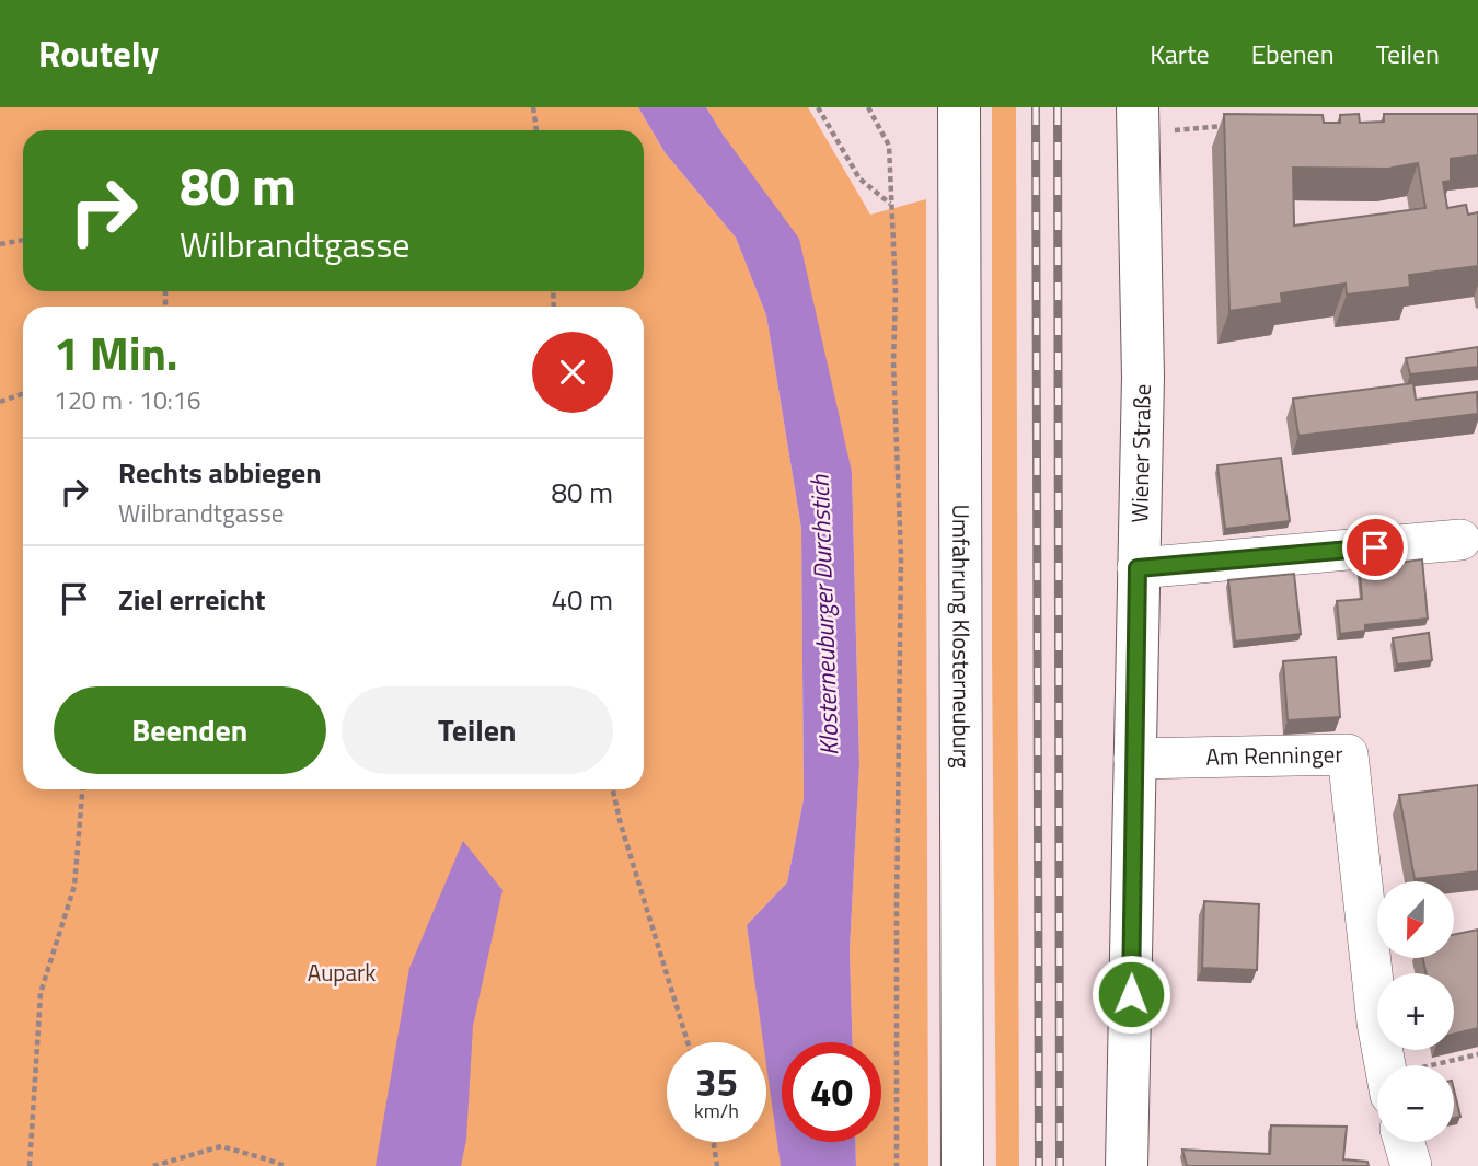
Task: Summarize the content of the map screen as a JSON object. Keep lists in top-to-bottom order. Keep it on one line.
{"streets":{"street":["Wiener Straße","Umfahrung Klosterneuburg","Am Renninger"]},"crossings":[["Wiener Straße","Am Renninger"]],"water":["Klosterneuburger Durchstich"],"parks":["Aupark"],"north":"bottom","page":{"header":"Routely","nav":["Karte","Ebenen","Teilen"],"turn":["80 m","Wilbrandtgasse"],"heading":["1 Min.","120 m · 10:16"],"list":[{"name":"Rechts abbiegen","note":"Wilbrandtgasse","value":"80 m"},{"name":"Ziel erreicht","value":"40 m"}],"buttons":["Beenden","Teilen"],"map_buttons":["+","−"],"speed":"35 km/h","limit":"40"}}
